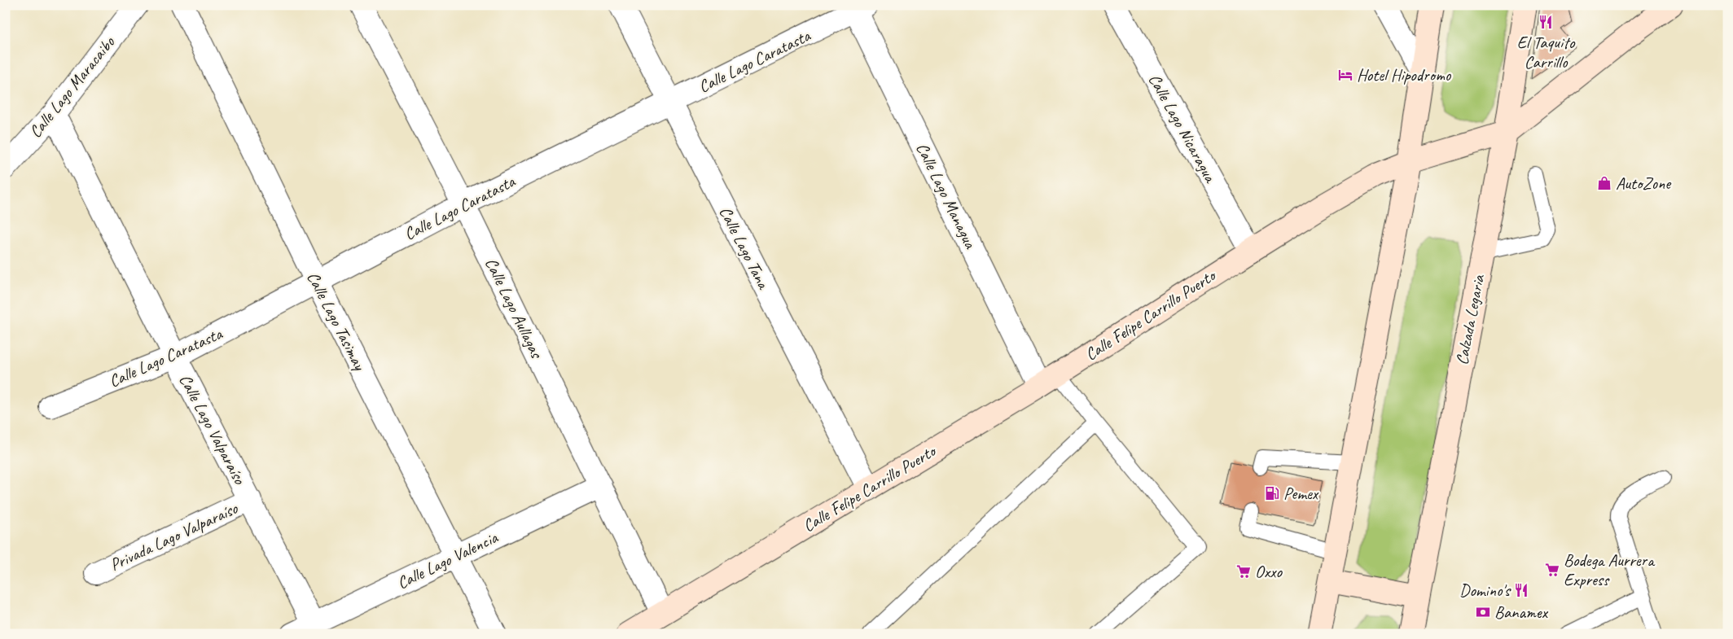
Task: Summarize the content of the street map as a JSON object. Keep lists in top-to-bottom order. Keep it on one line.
{"streets":{"main road":["Calle Felipe Carrillo Puerto","Calzada Legaria"],"street":["Calle Lago Caratasta","Calle Lago Maracaibo","Calle Lago Nicaragua","Calle Lago Managua","Calle Lago Tana","Calle Lago Aullagas","Calle Lago Tasimay","Calle Lago Valparaíso","Privada Lago Valparaíso","Calle Lago Valencia"]},"crossings":[["Calle Lago Caratasta","Calle Lago Managua"],["Calle Lago Caratasta","Calle Lago Tana"],["Calle Lago Caratasta","Calle Lago Aullagas"],["Calle Lago Caratasta","Calle Lago Tasimay"],["Calle Lago Caratasta","Calle Lago Valparaíso"],["Calle Lago Maracaibo","Calle Lago Valparaíso"],["Calle Lago Nicaragua","Calle Felipe Carrillo Puerto"],["Calle Lago Managua","Calle Felipe Carrillo Puerto"],["Calle Lago Tana","Calle Felipe Carrillo Puerto"],["Calle Lago Aullagas","Calle Felipe Carrillo Puerto"],["Calle Lago Aullagas","Calle Lago Valencia"],["Calle Felipe Carrillo Puerto","Calzada Legaria"],["Calle Lago Tasimay","Calle Lago Valencia"],["Calle Lago Valparaíso","Privada Lago Valparaíso"],["Calle Lago Valparaíso","Calle Lago Valencia"]],"places":{"restaurant":["El Taquito Carrillo","Domino's"],"hotel":["Hotel Hipodromo"],"shop":["AutoZone"],"fuel station":["Pemex"],"supermarket":["Bodega Aurrera Express","Oxxo"],"bank":["Banamex"]}}
